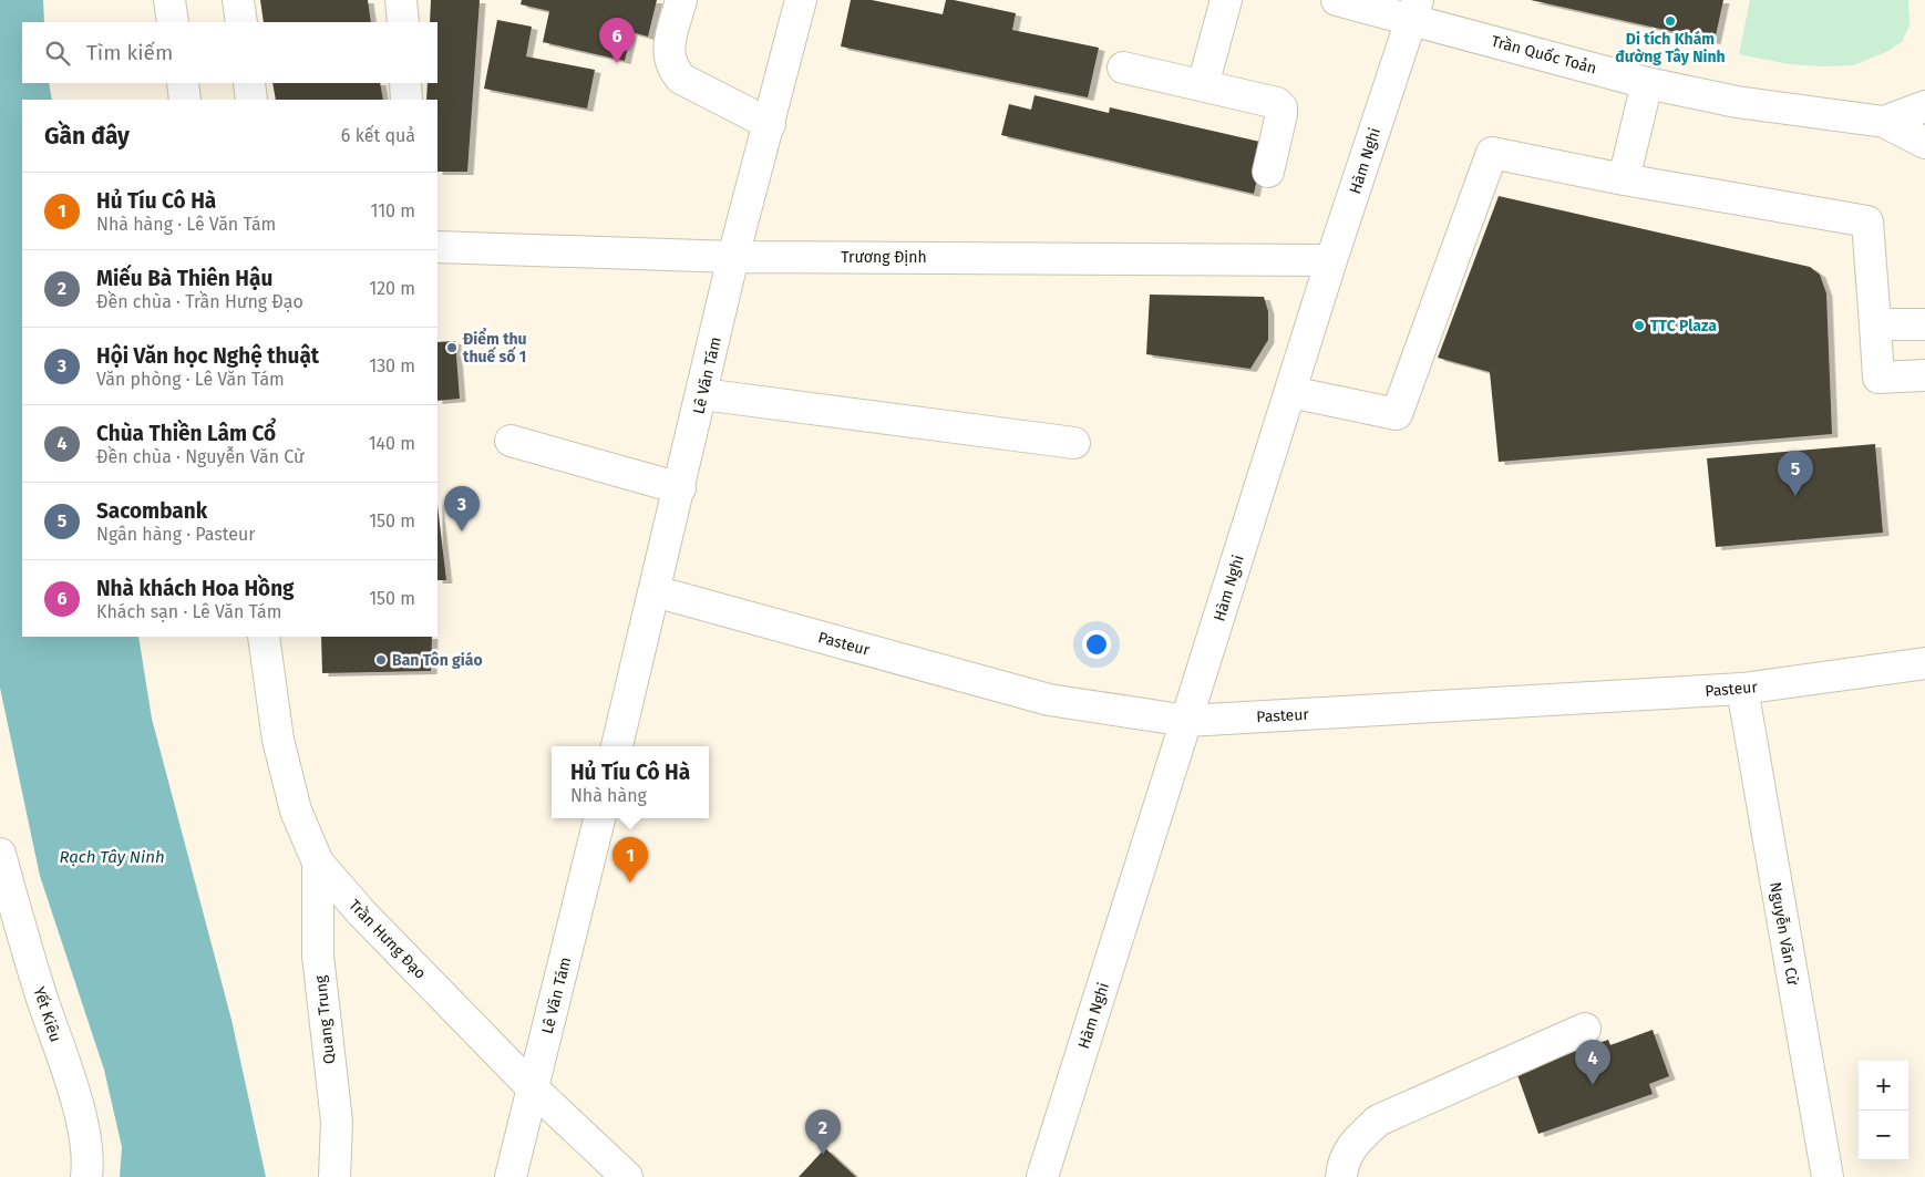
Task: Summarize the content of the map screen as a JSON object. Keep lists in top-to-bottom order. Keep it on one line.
{"streets":{"street":["Trần Quốc Toản","Hàm Nghi","Trương Định","Lê Văn Tám","Pasteur","Nguyễn Văn Cừ","Trần Hưng Đạo","Yết Kiêu","Quang Trung"]},"crossings":[["Trần Quốc Toản","Hàm Nghi"],["Hàm Nghi","Trương Định"],["Hàm Nghi","Pasteur"],["Trương Định","Lê Văn Tám"],["Lê Văn Tám","Pasteur"],["Lê Văn Tám","Trần Hưng Đạo"],["Pasteur","Nguyễn Văn Cừ"],["Trần Hưng Đạo","Quang Trung"]],"water":["Rạch Tây Ninh"],"places":["Di tích Khám đường Tây Ninh","TTC Plaza","Điểm thu thuế số 1","Ban Tôn giáo"],"page":{"pins":["6","5","3","1","4","2"],"search":"Tìm kiếm","heading":["Gần đây","6 kết quả"],"list":[{"mark":"1","name":"Hủ Tíu Cô Hà","note":"Nhà hàng · Lê Văn Tám","value":"110 m"},{"mark":"2","name":"Miếu Bà Thiên Hậu","note":"Đền chùa · Trần Hưng Đạo","value":"120 m"},{"mark":"3","name":"Hội Văn học Nghệ thuật","note":"Văn phòng · Lê Văn Tám","value":"130 m"},{"mark":"4","name":"Chùa Thiền Lâm Cổ","note":"Đền chùa · Nguyễn Văn Cừ","value":"140 m"},{"mark":"5","name":"Sacombank","note":"Ngân hàng · Pasteur","value":"150 m"},{"mark":"6","name":"Nhà khách Hoa Hồng","note":"Khách sạn · Lê Văn Tám","value":"150 m"}],"popup":["Hủ Tíu Cô Hà","Nhà hàng"],"map_buttons":["+","−"]}}
